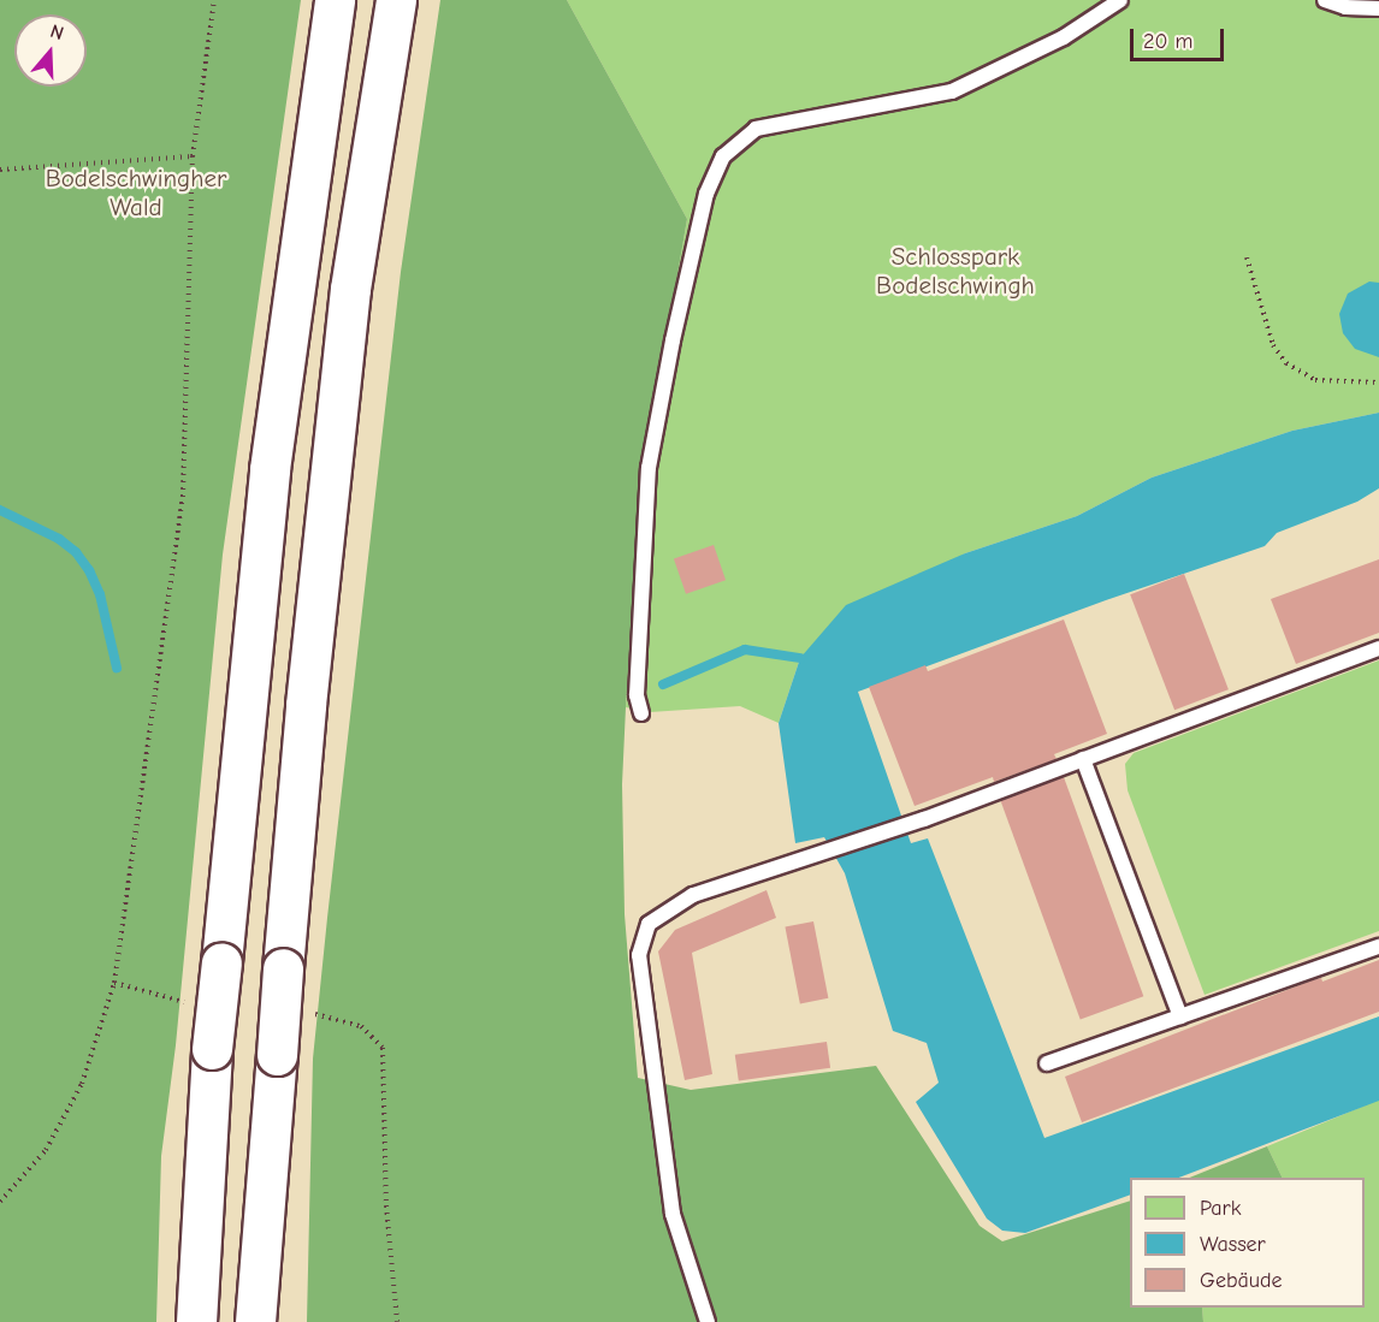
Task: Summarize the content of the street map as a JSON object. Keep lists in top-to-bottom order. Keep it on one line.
{"parks":["Bodelschwingher Wald","Schlosspark Bodelschwingh"],"legend":["Park","Wasser","Gebäude"],"scale_bar":"20 m","north":"top"}
